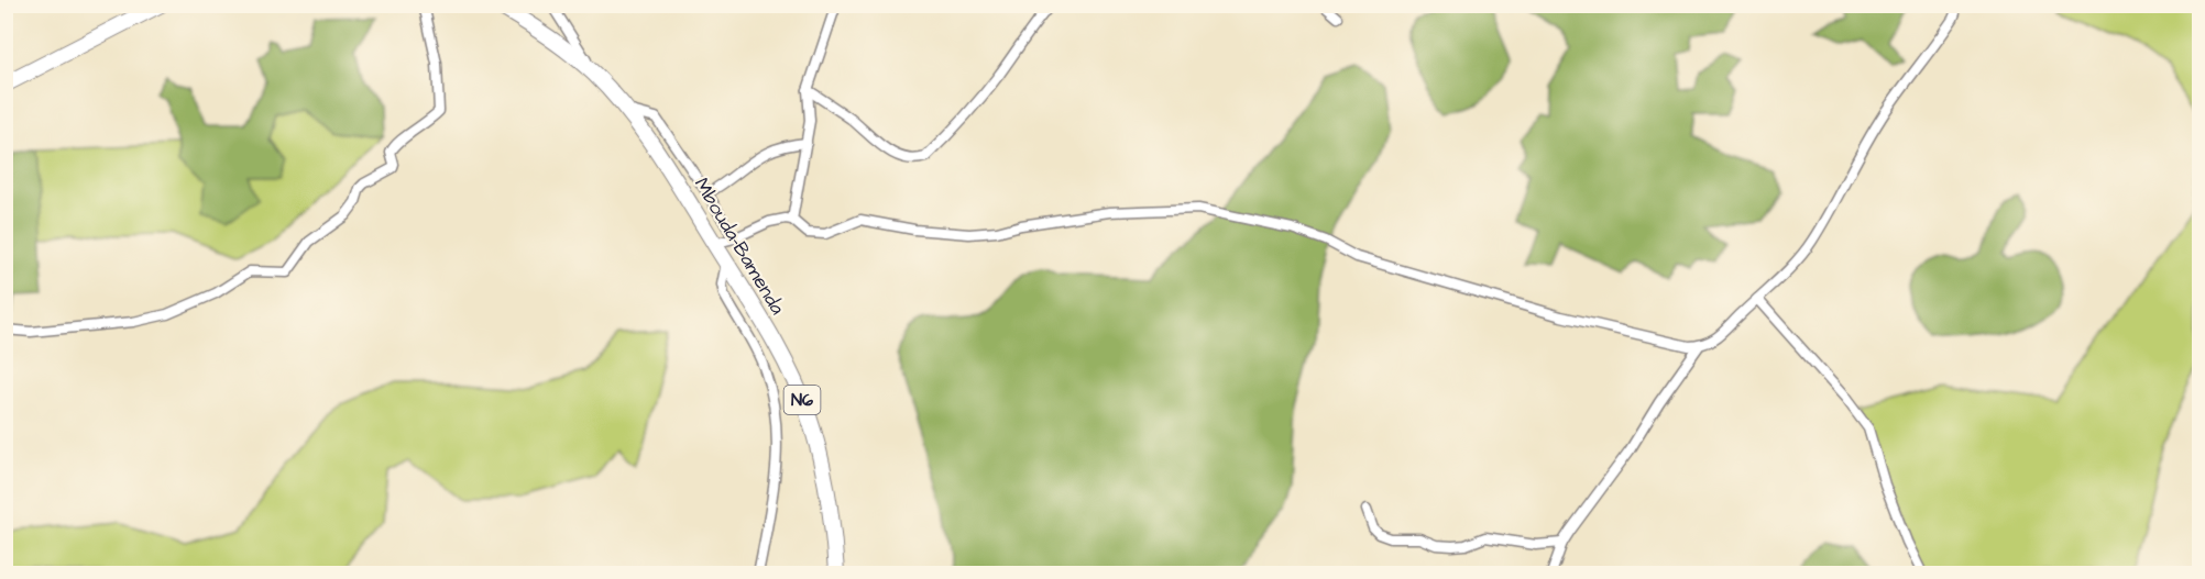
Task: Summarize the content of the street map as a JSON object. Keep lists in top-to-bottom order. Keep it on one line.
{"streets":{"highway":["Mbouda-Bamenda","N6"]}}
